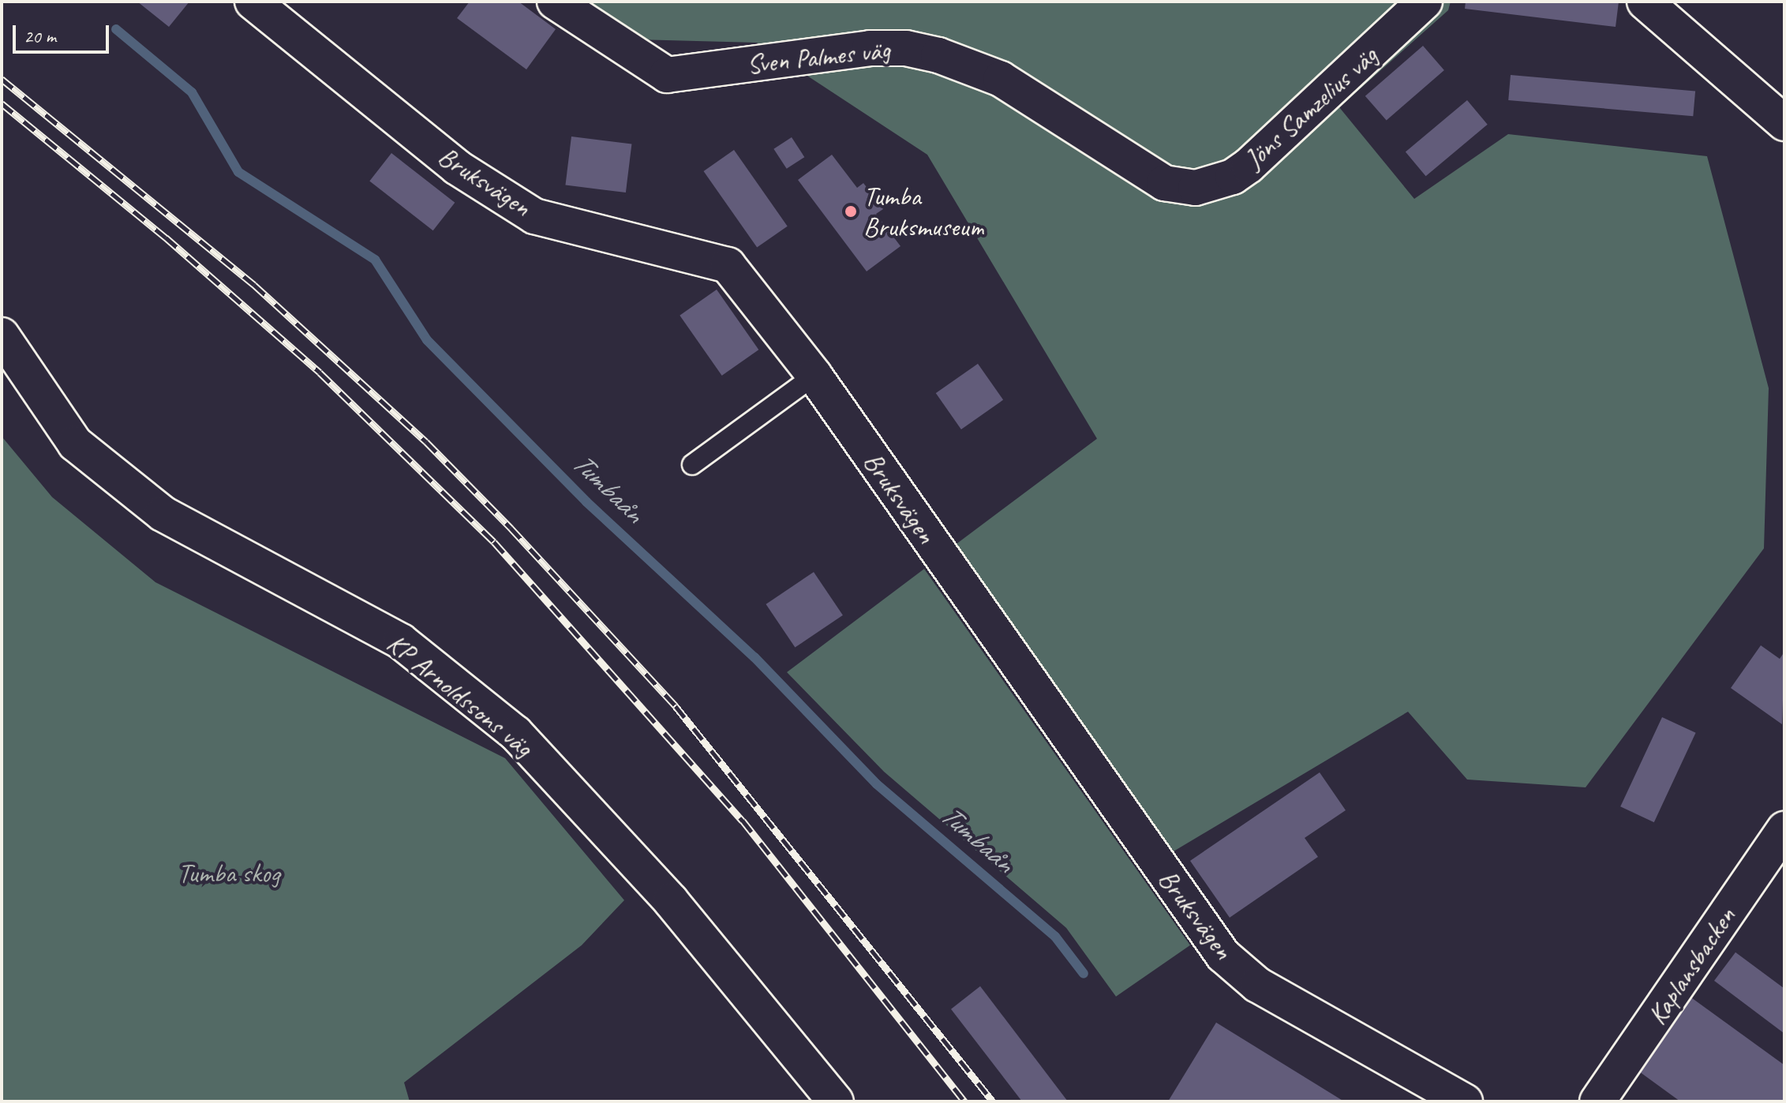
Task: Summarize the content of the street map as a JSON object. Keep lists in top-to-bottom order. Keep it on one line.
{"streets":{"street":["Sven Palmes väg","Jöns Samzelius väg","Bruksvägen","KP Arnoldssons väg","Kaplansbacken"]},"crossings":[["Sven Palmes väg","Jöns Samzelius väg"]],"water":["Tumbaån"],"parks":["Tumba skog"],"places":["Tumba Bruksmuseum"],"scale_bar":"20 m"}
